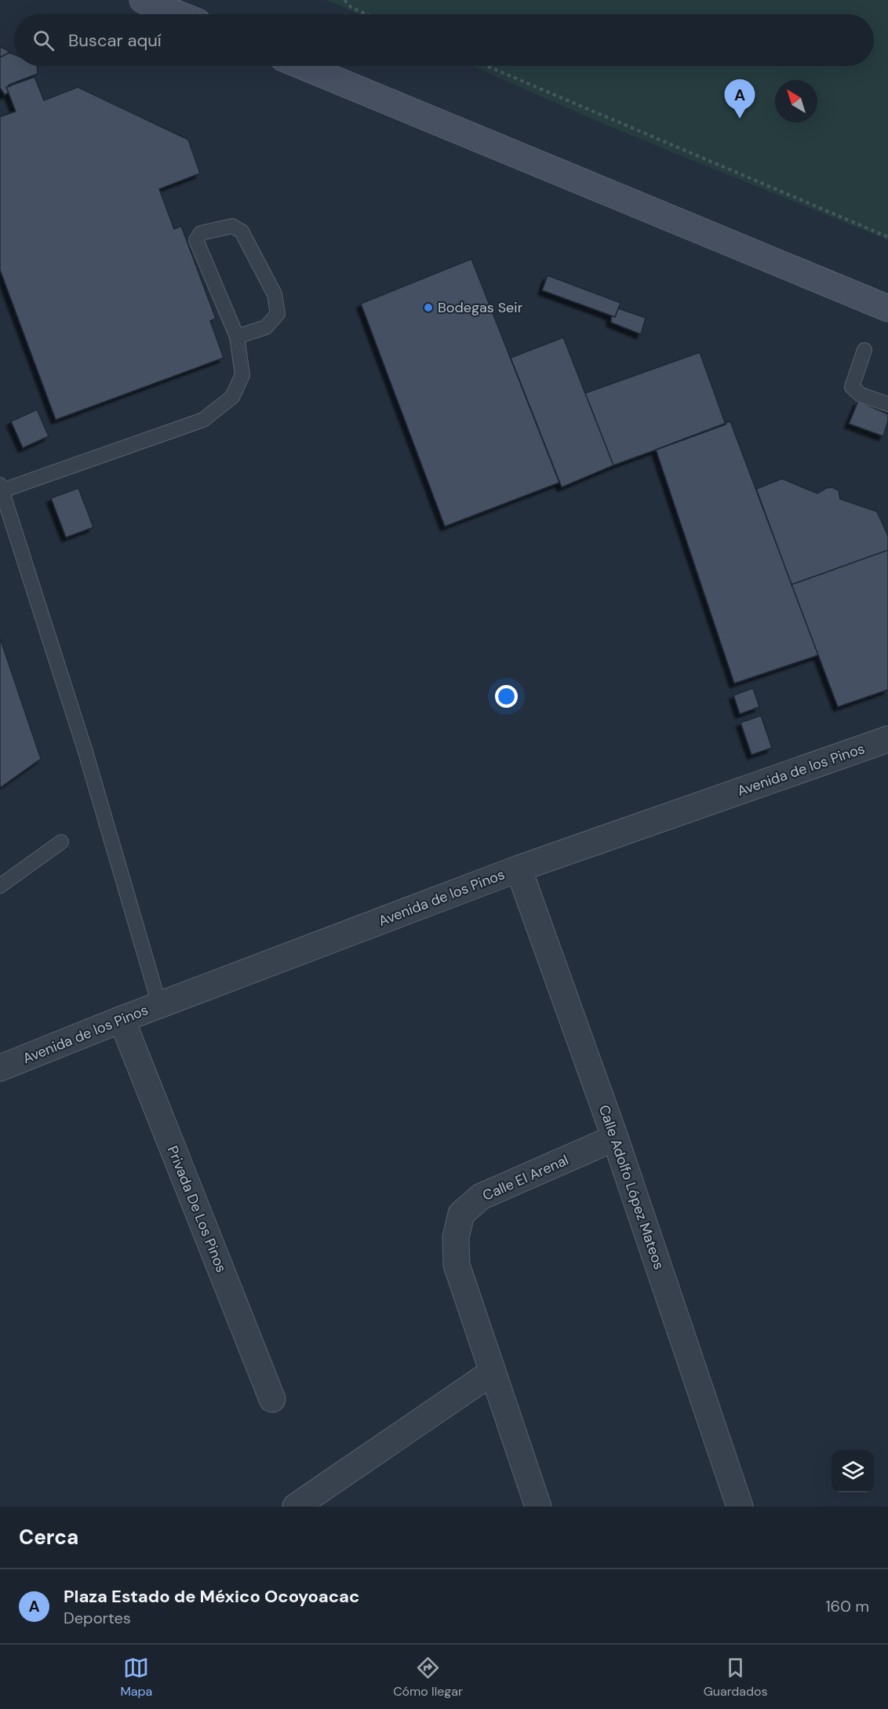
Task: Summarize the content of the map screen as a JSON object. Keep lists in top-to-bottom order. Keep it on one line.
{"streets":{"street":["Avenida de los Pinos","Calle El Arenal","Calle Adolfo López Mateos","Privada De Los Pinos"]},"crossings":[["Avenida de los Pinos","Calle Adolfo López Mateos"],["Avenida de los Pinos","Privada De Los Pinos"],["Calle El Arenal","Calle Adolfo López Mateos"]],"places":["Bodegas Seir"],"north":"top left","page":{"search":"Buscar aquí","pins":"A","heading":"Cerca","list":[{"mark":"A","name":"Plaza Estado de México Ocoyoacac","note":"Deportes","value":"160 m"}],"nav":["Mapa","Cómo llegar","Guardados"]}}
